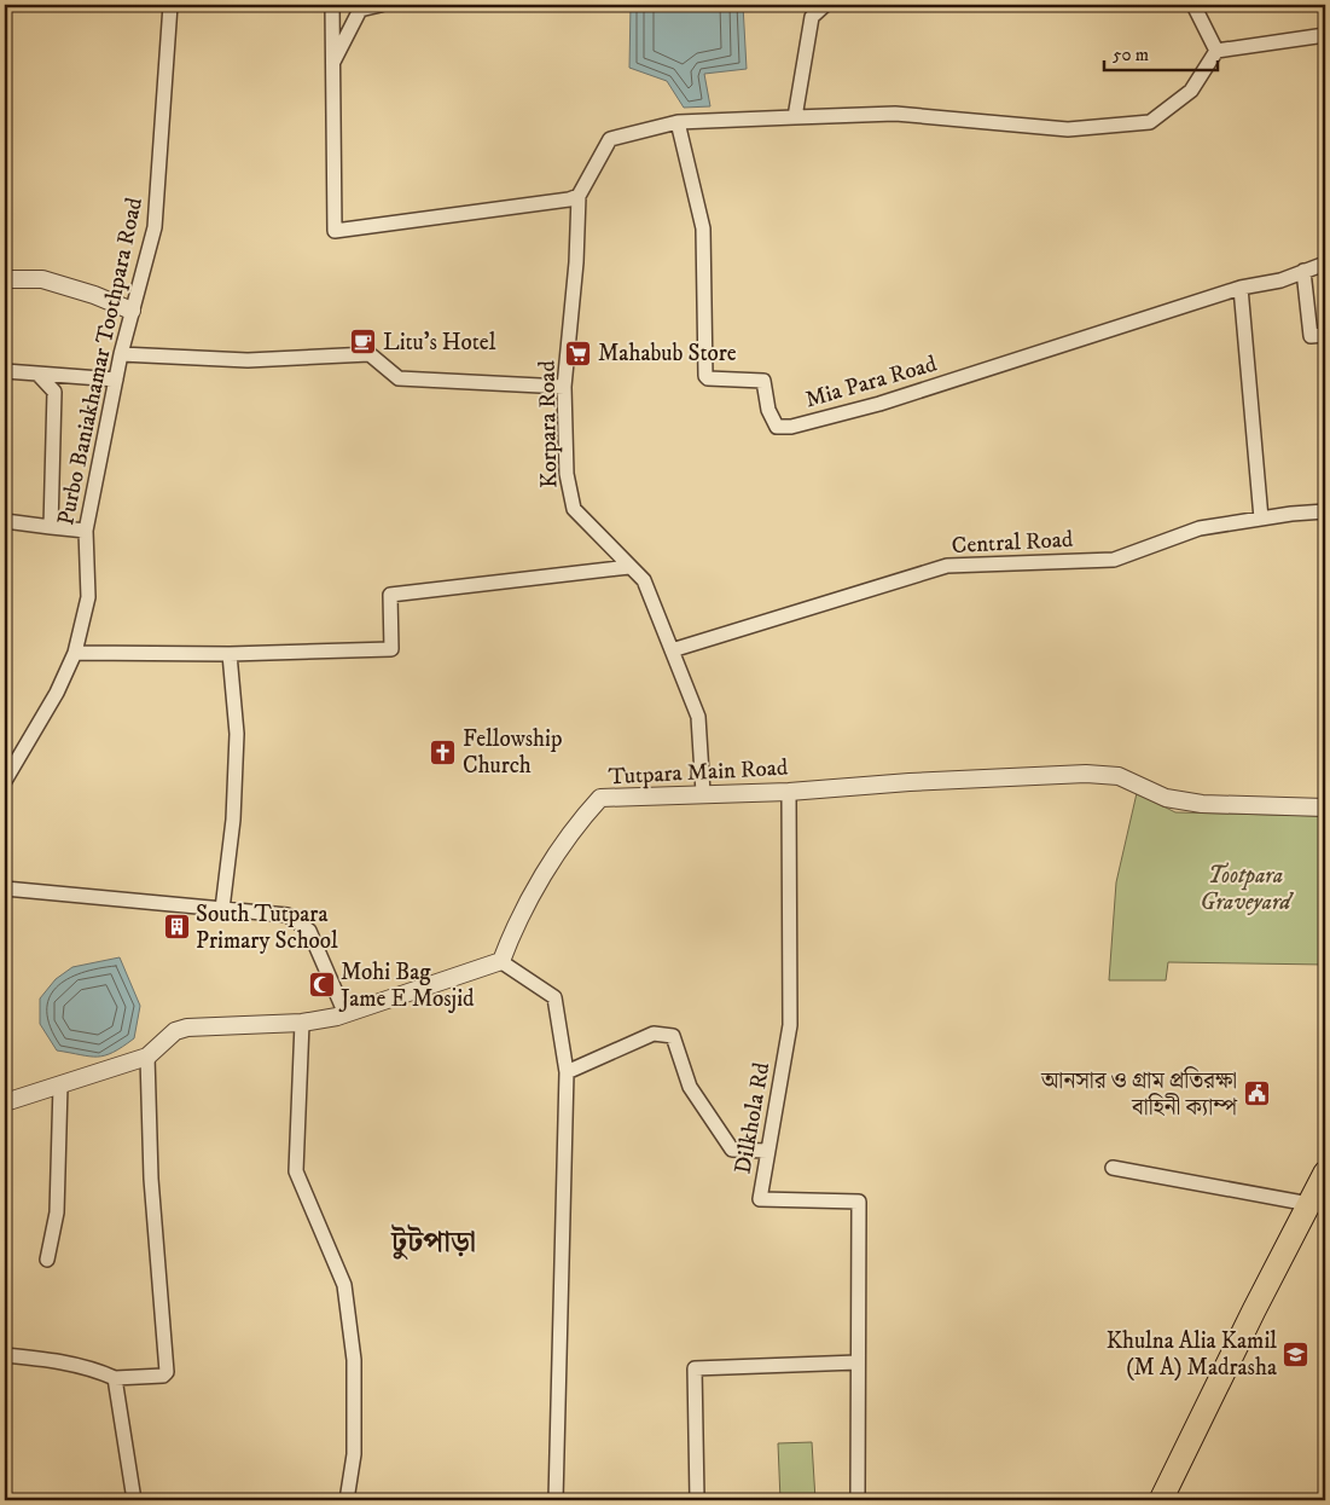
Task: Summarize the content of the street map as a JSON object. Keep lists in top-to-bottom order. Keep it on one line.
{"streets":{"street":["Purbo Baniakhamar Toothpara Road","Mia Para Road","Korpara Road","Central Road","Tutpara Main Road","Dilkhola Rd"]},"crossings":[["Korpara Road","Central Road"],["Korpara Road","Tutpara Main Road"],["Tutpara Main Road","Dilkhola Rd"]],"districts":["টুটপাড়া"],"parks":["Tootpara Graveyard"],"places":{"cafe":["Litu's Hotel"],"supermarket":["Mahabub Store"],"church":["Fellowship Church"],"building":["South Tutpara Primary School"],"mosque":["Mohi Bag Jame E Mosjid"],"public building":["আনসার ও গ্রাম প্রতিরক্ষা বাহিনী ক্যাম্প"],"school or university":["Khulna Alia Kamil (M A) Madrasha"]},"scale_bar":"50 m"}
